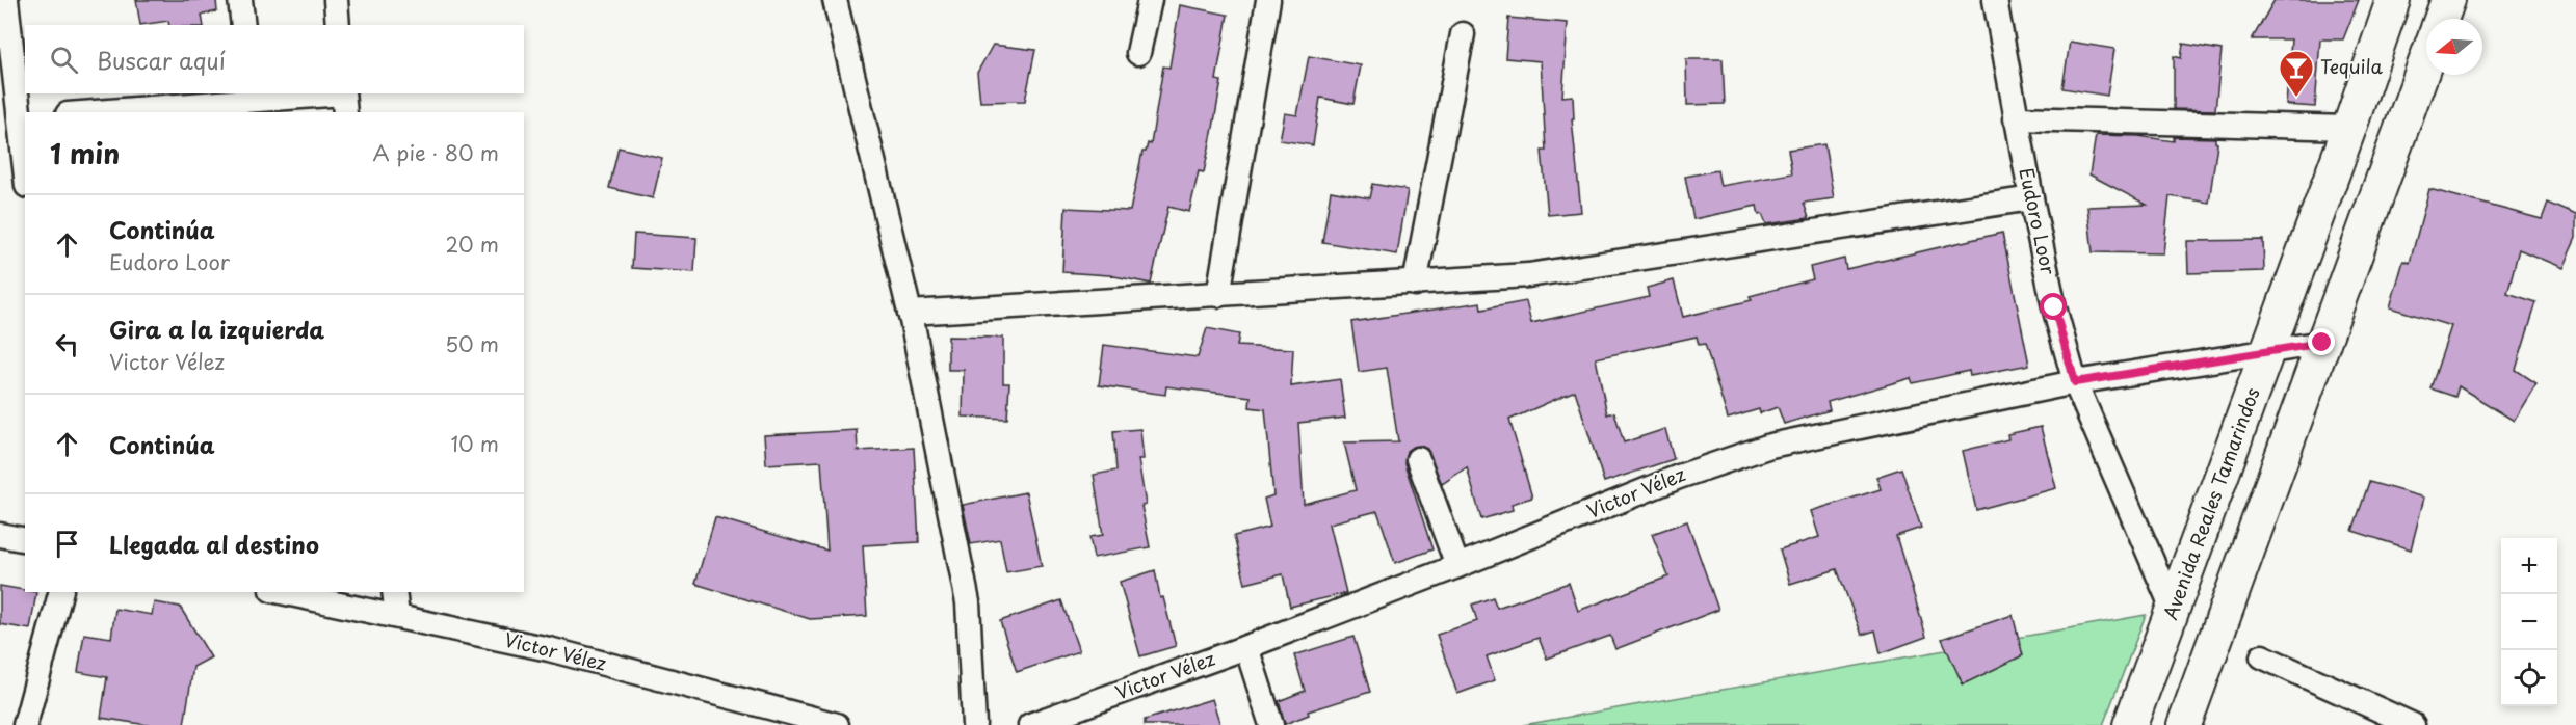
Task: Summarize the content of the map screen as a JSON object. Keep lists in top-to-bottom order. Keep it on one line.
{"streets":{"main road":["Avenida Reales Tamarindos"],"street":["Eudoro Loor","Victor Vélez"]},"crossings":[["Eudoro Loor","Victor Vélez"],["Eudoro Loor","Avenida Reales Tamarindos"],["Victor Vélez","Avenida Reales Tamarindos"]],"places":{"bar":["Tequila"]},"north":"left","page":{"search":"Buscar aquí","heading":["1 min","A pie · 80 m"],"list":[["Continúa","Eudoro Loor","20 m"],["Gira a la izquierda","Victor Vélez","50 m"],["Continúa","10 m"],"Llegada al destino"],"map_buttons":["+","−"]}}
